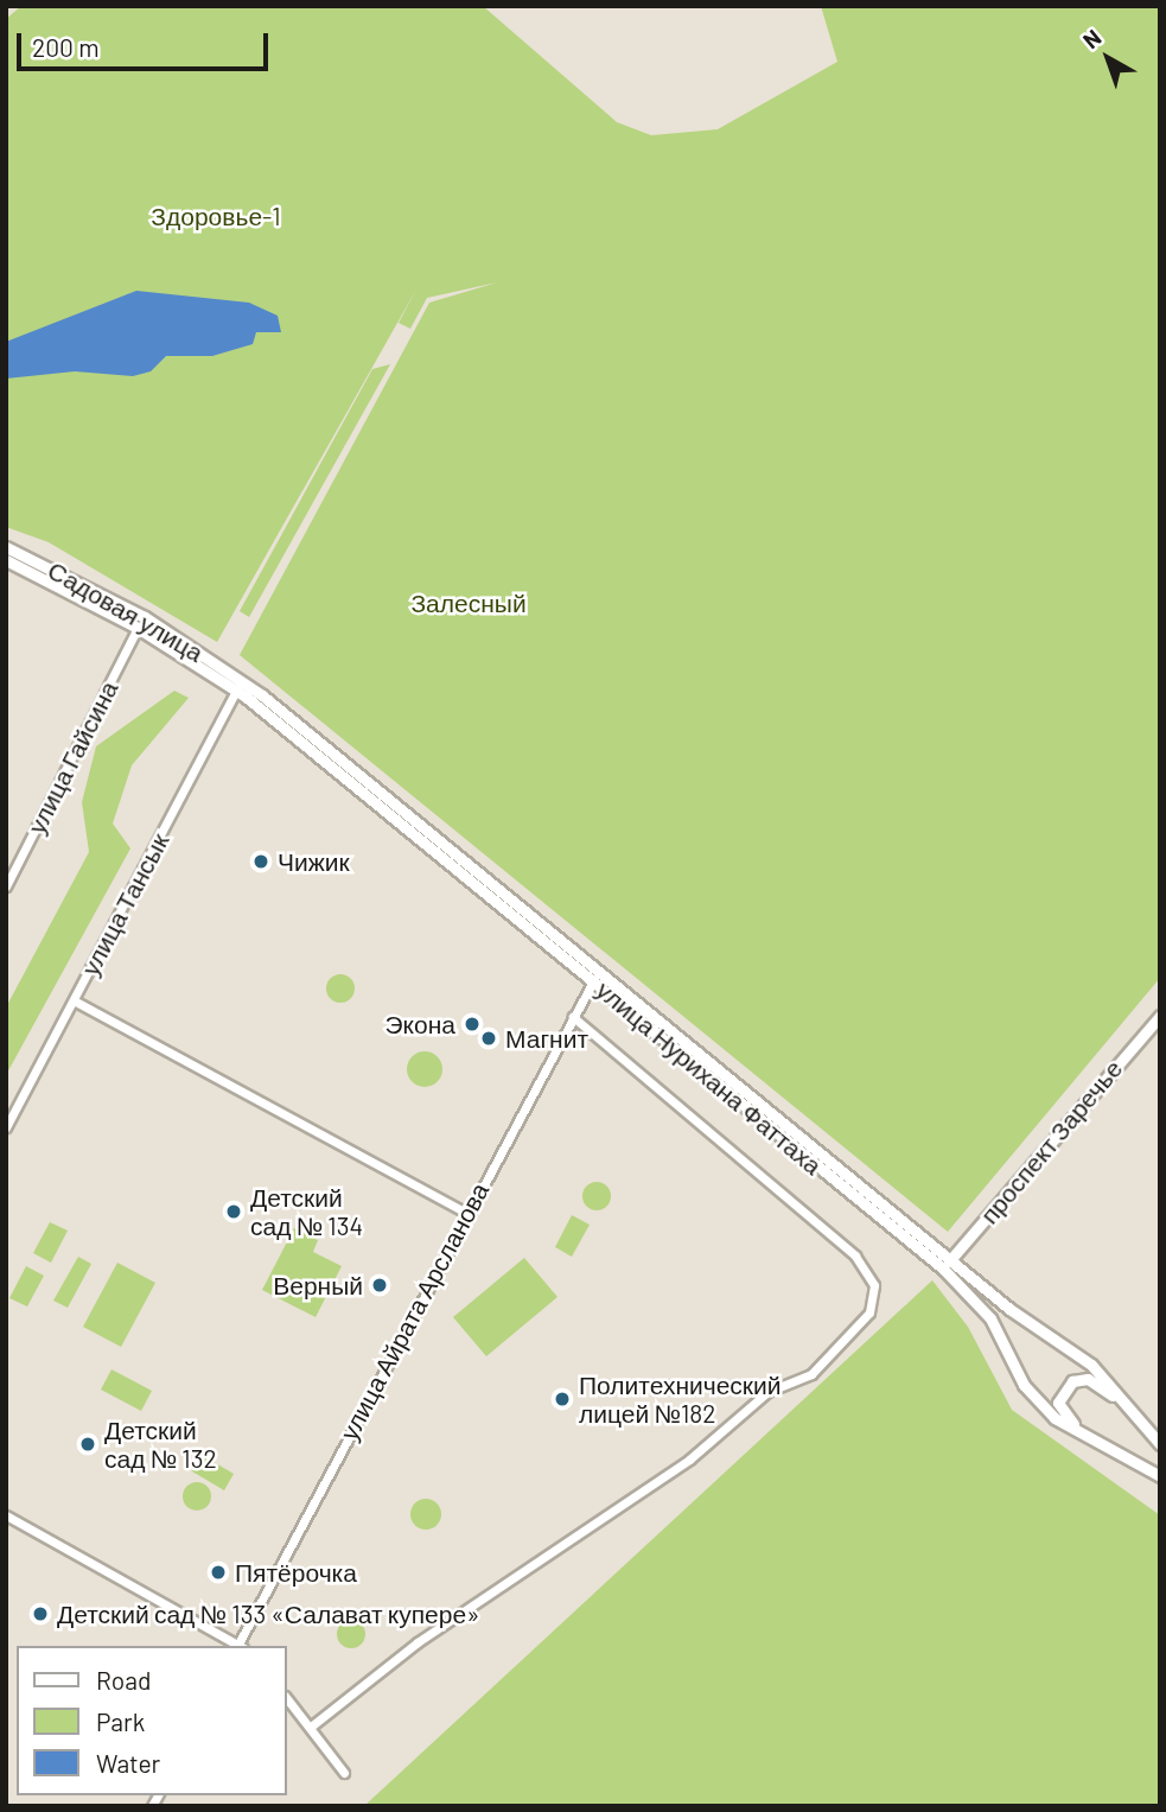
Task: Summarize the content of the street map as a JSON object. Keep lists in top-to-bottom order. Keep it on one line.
{"streets":{"street":["Садовая улица","улица Гайсина","улица Тансык","улица Нурихана Фаттаха","проспект Заречье","улица Айрата Арсланова"]},"crossings":[["Садовая улица","улица Гайсина"],["Садовая улица","улица Тансык"],["Садовая улица","улица Нурихана Фаттаха"],["улица Тансык","улица Нурихана Фаттаха"],["улица Нурихана Фаттаха","проспект Заречье"],["улица Нурихана Фаттаха","улица Айрата Арсланова"]],"parks":["Здоровье-1","Залесный"],"places":["Чижик","Экона","Магнит","Детский сад № 134","Верный","Политехнический лицей №182","Детский сад № 132","Пятёрочка","Детский сад № 133 «Салават купере»"],"legend":["Road","Park","Water"],"scale_bar":"200 m","north":"top left"}
